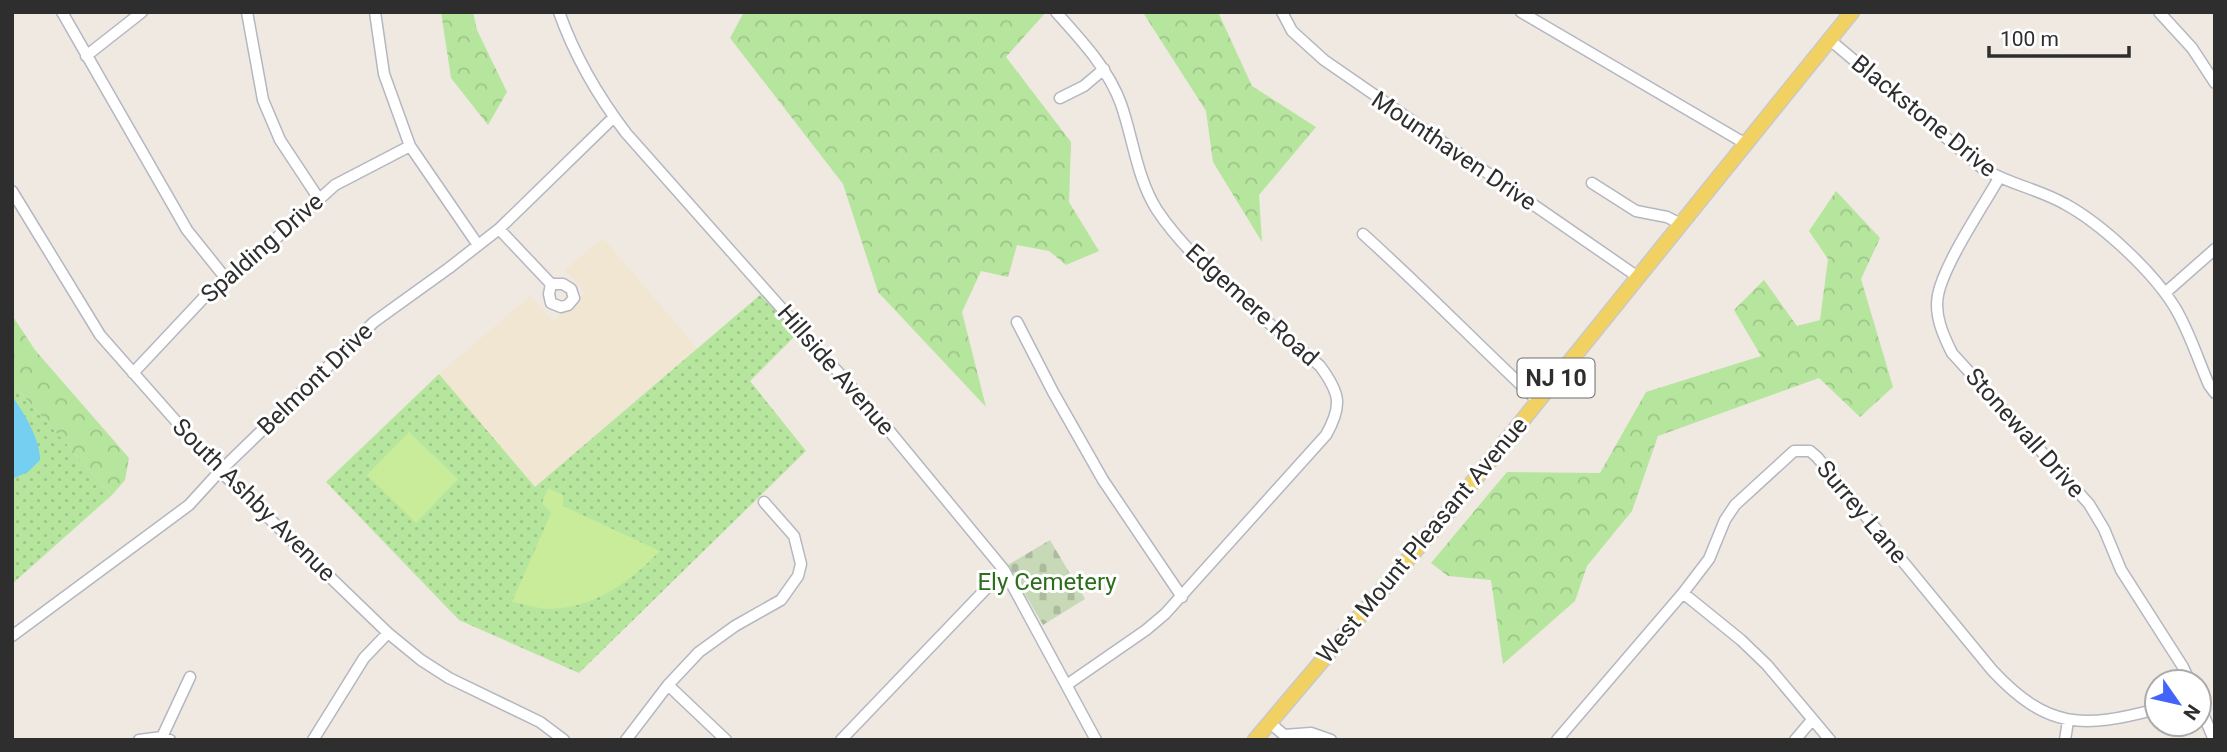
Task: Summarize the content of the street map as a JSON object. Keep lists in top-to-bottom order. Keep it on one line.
{"streets":{"main road":["NJ 10","West Mount Pleasant Avenue"],"street":["Blackstone Drive","Mounthaven Drive","Spalding Drive","Edgemere Road","Hillside Avenue","Belmont Drive","Stonewall Drive","South Ashby Avenue","Surrey Lane"]},"crossings":[["Blackstone Drive","Stonewall Drive"],["Blackstone Drive","West Mount Pleasant Avenue"],["Mounthaven Drive","West Mount Pleasant Avenue"],["Spalding Drive","South Ashby Avenue"],["Edgemere Road","Hillside Avenue"],["Hillside Avenue","Belmont Drive"],["Belmont Drive","South Ashby Avenue"]],"parks":["Ely Cemetery"],"scale_bar":"100 m","north":"bottom right"}
